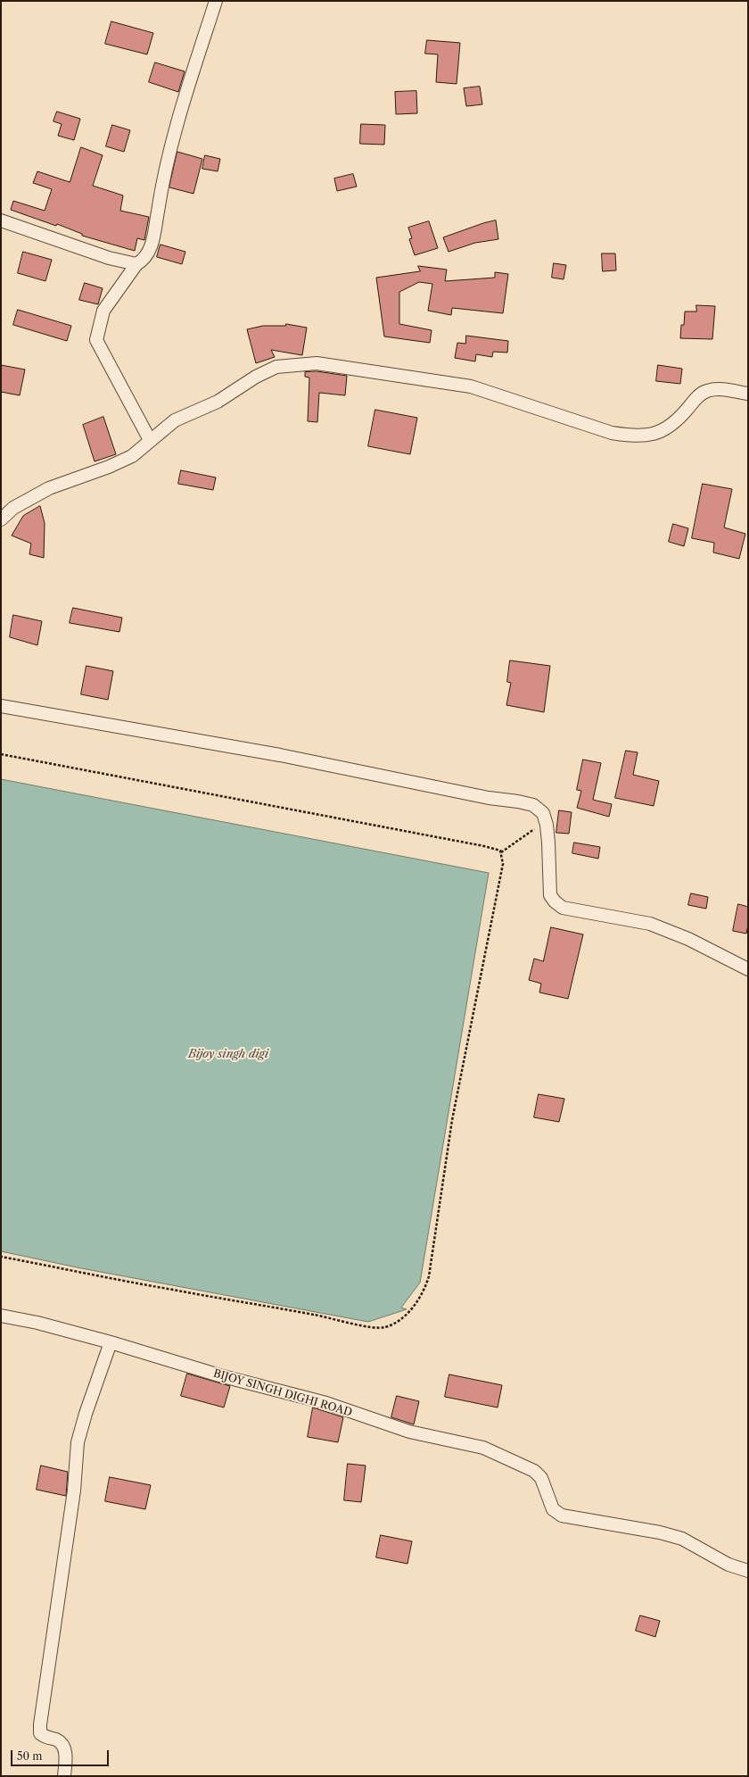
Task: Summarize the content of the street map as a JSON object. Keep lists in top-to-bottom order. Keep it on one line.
{"streets":{"street":["BIJOY SINGH DIGHI ROAD"]},"water":["Bijoy singh digi"],"scale_bar":"50 m"}
